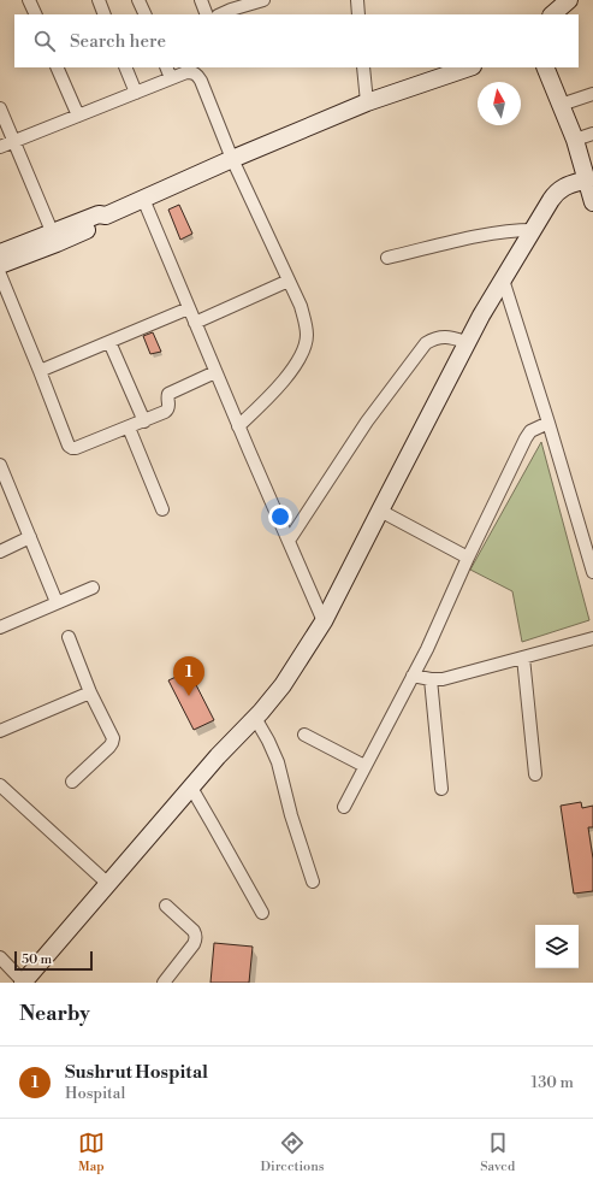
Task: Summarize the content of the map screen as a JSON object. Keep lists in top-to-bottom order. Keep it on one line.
{"scale_bar":"50 m","north":"top","page":{"search":"Search here","pins":"1","scale":"50 m","heading":"Nearby","list":[{"mark":"1","name":"Sushrut Hospital","note":"Hospital","value":"130 m"}],"nav":["Map","Directions","Saved"]}}
